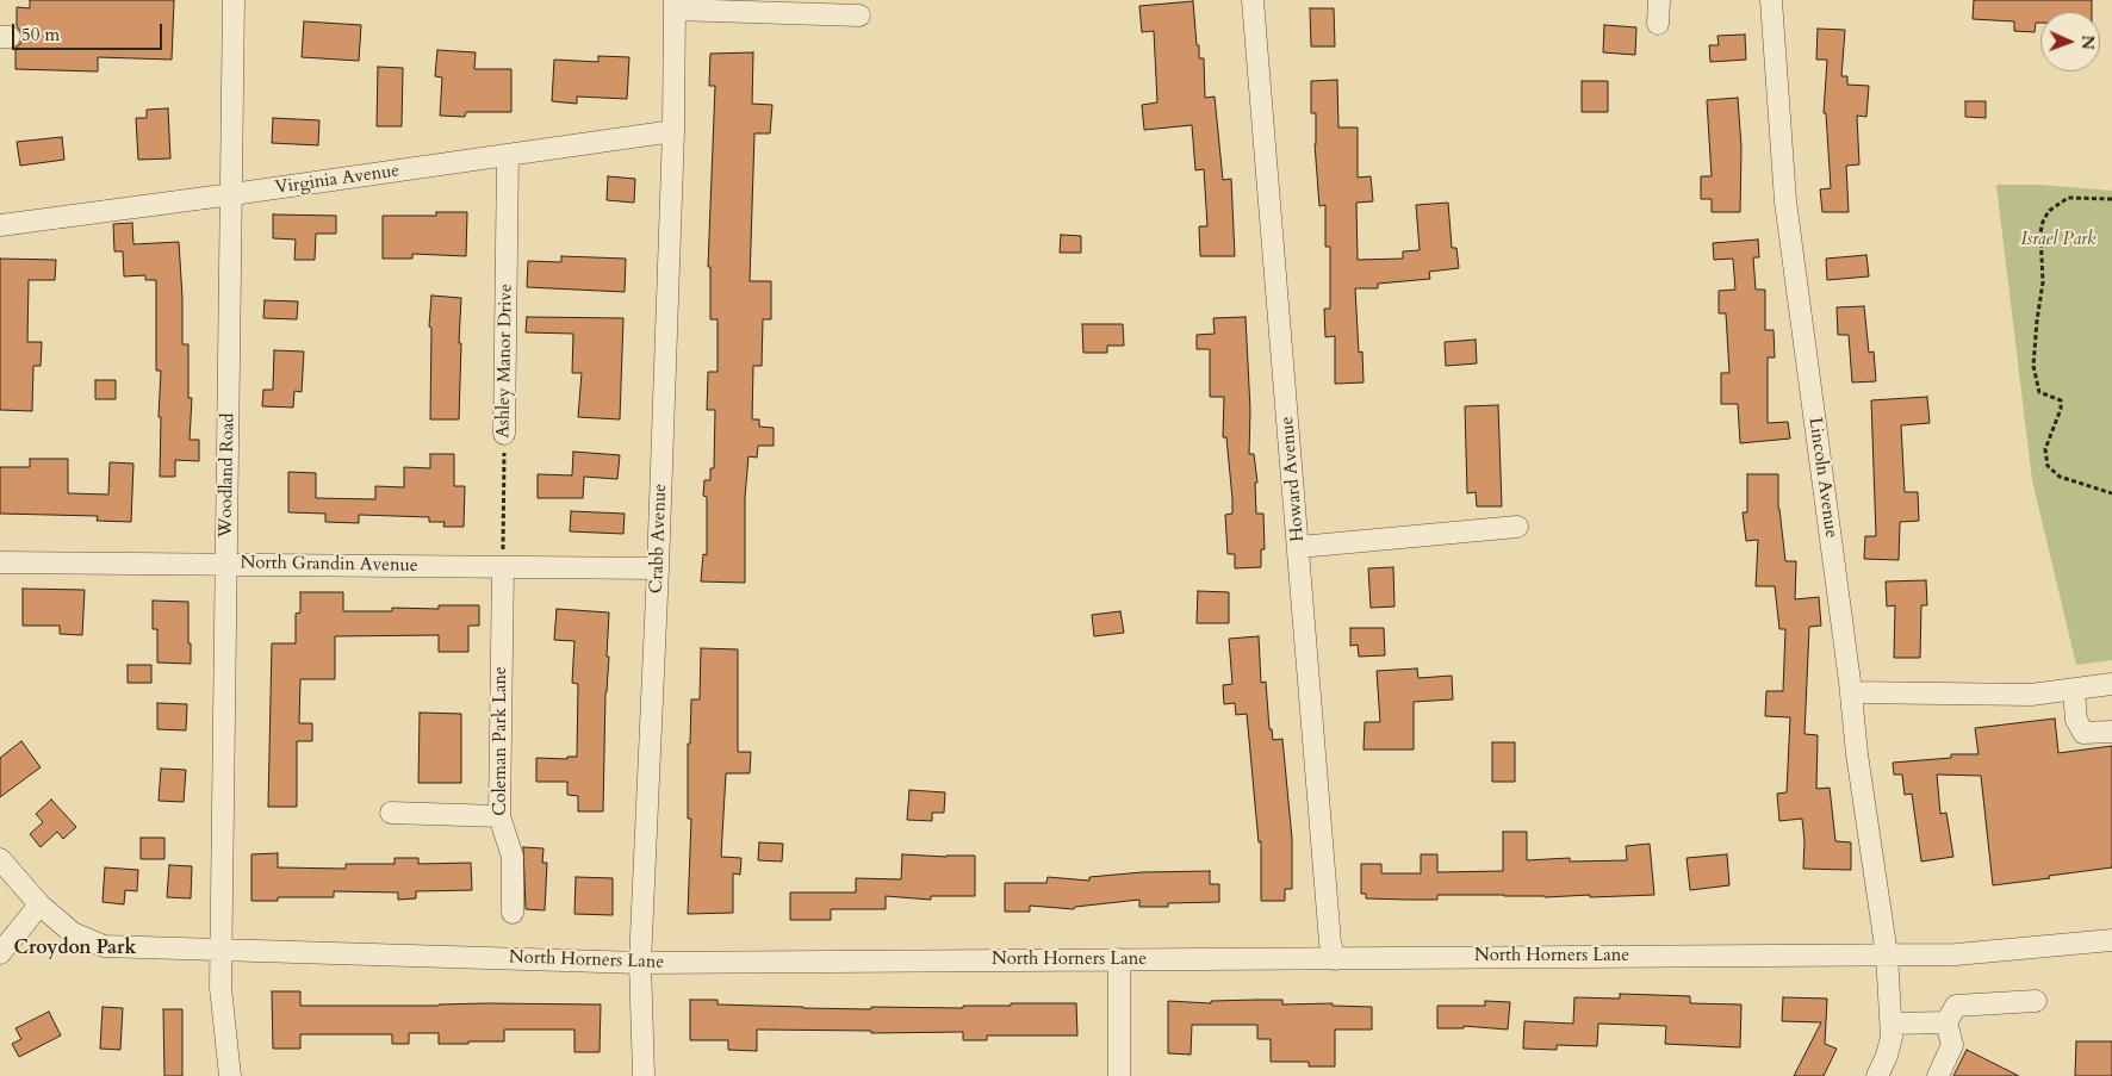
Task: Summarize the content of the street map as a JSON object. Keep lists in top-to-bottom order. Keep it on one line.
{"streets":{"street":["Virginia Avenue","Ashley Manor Drive","Woodland Road","Lincoln Avenue","Howard Avenue","Crabb Avenue","North Grandin Avenue","Coleman Park Lane","North Horners Lane"]},"crossings":[["Virginia Avenue","Ashley Manor Drive"],["Virginia Avenue","Woodland Road"],["Virginia Avenue","Crabb Avenue"],["Ashley Manor Drive","North Grandin Avenue"],["Ashley Manor Drive","Coleman Park Lane"],["Woodland Road","North Grandin Avenue"],["Woodland Road","North Horners Lane"],["Lincoln Avenue","North Horners Lane"],["Howard Avenue","North Horners Lane"],["Crabb Avenue","North Grandin Avenue"],["Crabb Avenue","North Horners Lane"],["North Grandin Avenue","Coleman Park Lane"]],"districts":["Croydon Park"],"parks":["Israel Park"],"scale_bar":"50 m","north":"right"}
